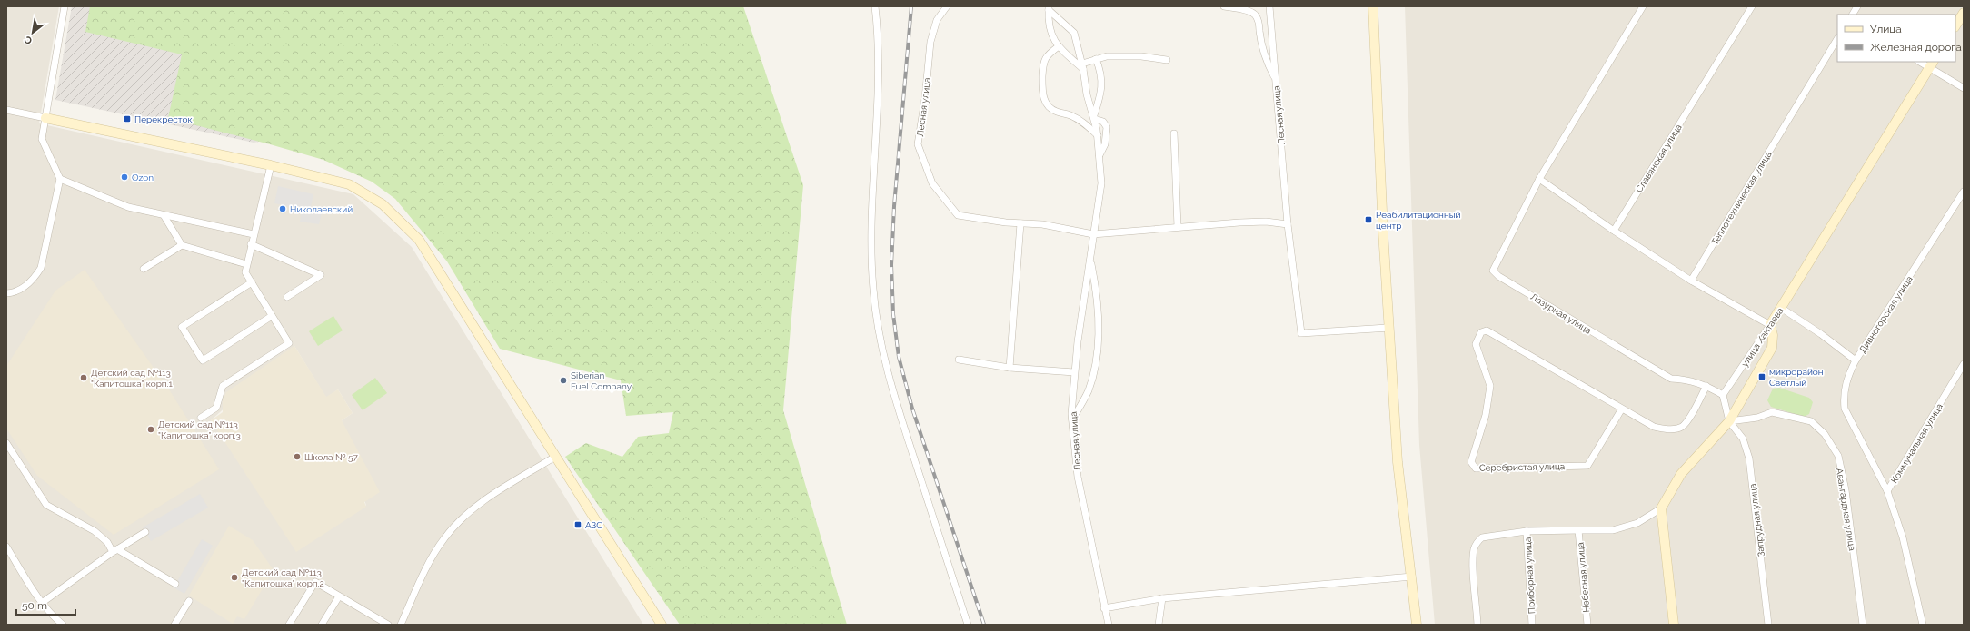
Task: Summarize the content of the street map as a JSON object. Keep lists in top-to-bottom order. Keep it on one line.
{"streets":{"street":["Лесная улица","Славянская улица","Теплотехническая улица","Лазурная улица","Дивногорская улица","улица Хантаева","Коммунальная улица","Серебристая улица","Авангардная улица","Запрудная улица","Приборная улица","Небесная улица"]},"crossings":[["Лазурная улица","улица Хантаева"],["Лазурная улица","Серебристая улица"],["Дивногорская улица","улица Хантаева"],["Дивногорская улица","Коммунальная улица"],["Авангардная улица","Запрудная улица"]],"places":{"transit":["Перекресток","Реабилитационный центр","микрорайон Светлый","АЗС"],"other":["Ozon","Николаевский","Детский сад №113 \"Капитошка\" корп.1","Siberian Fuel Company","Детский сад №113 \"Капитошка\" корп.3","Школа № 57","Детский сад №113 \"Капитошка\" корп.2"]},"legend":["Улица","Железная дорога"],"scale_bar":"50 m","north":"bottom left"}
